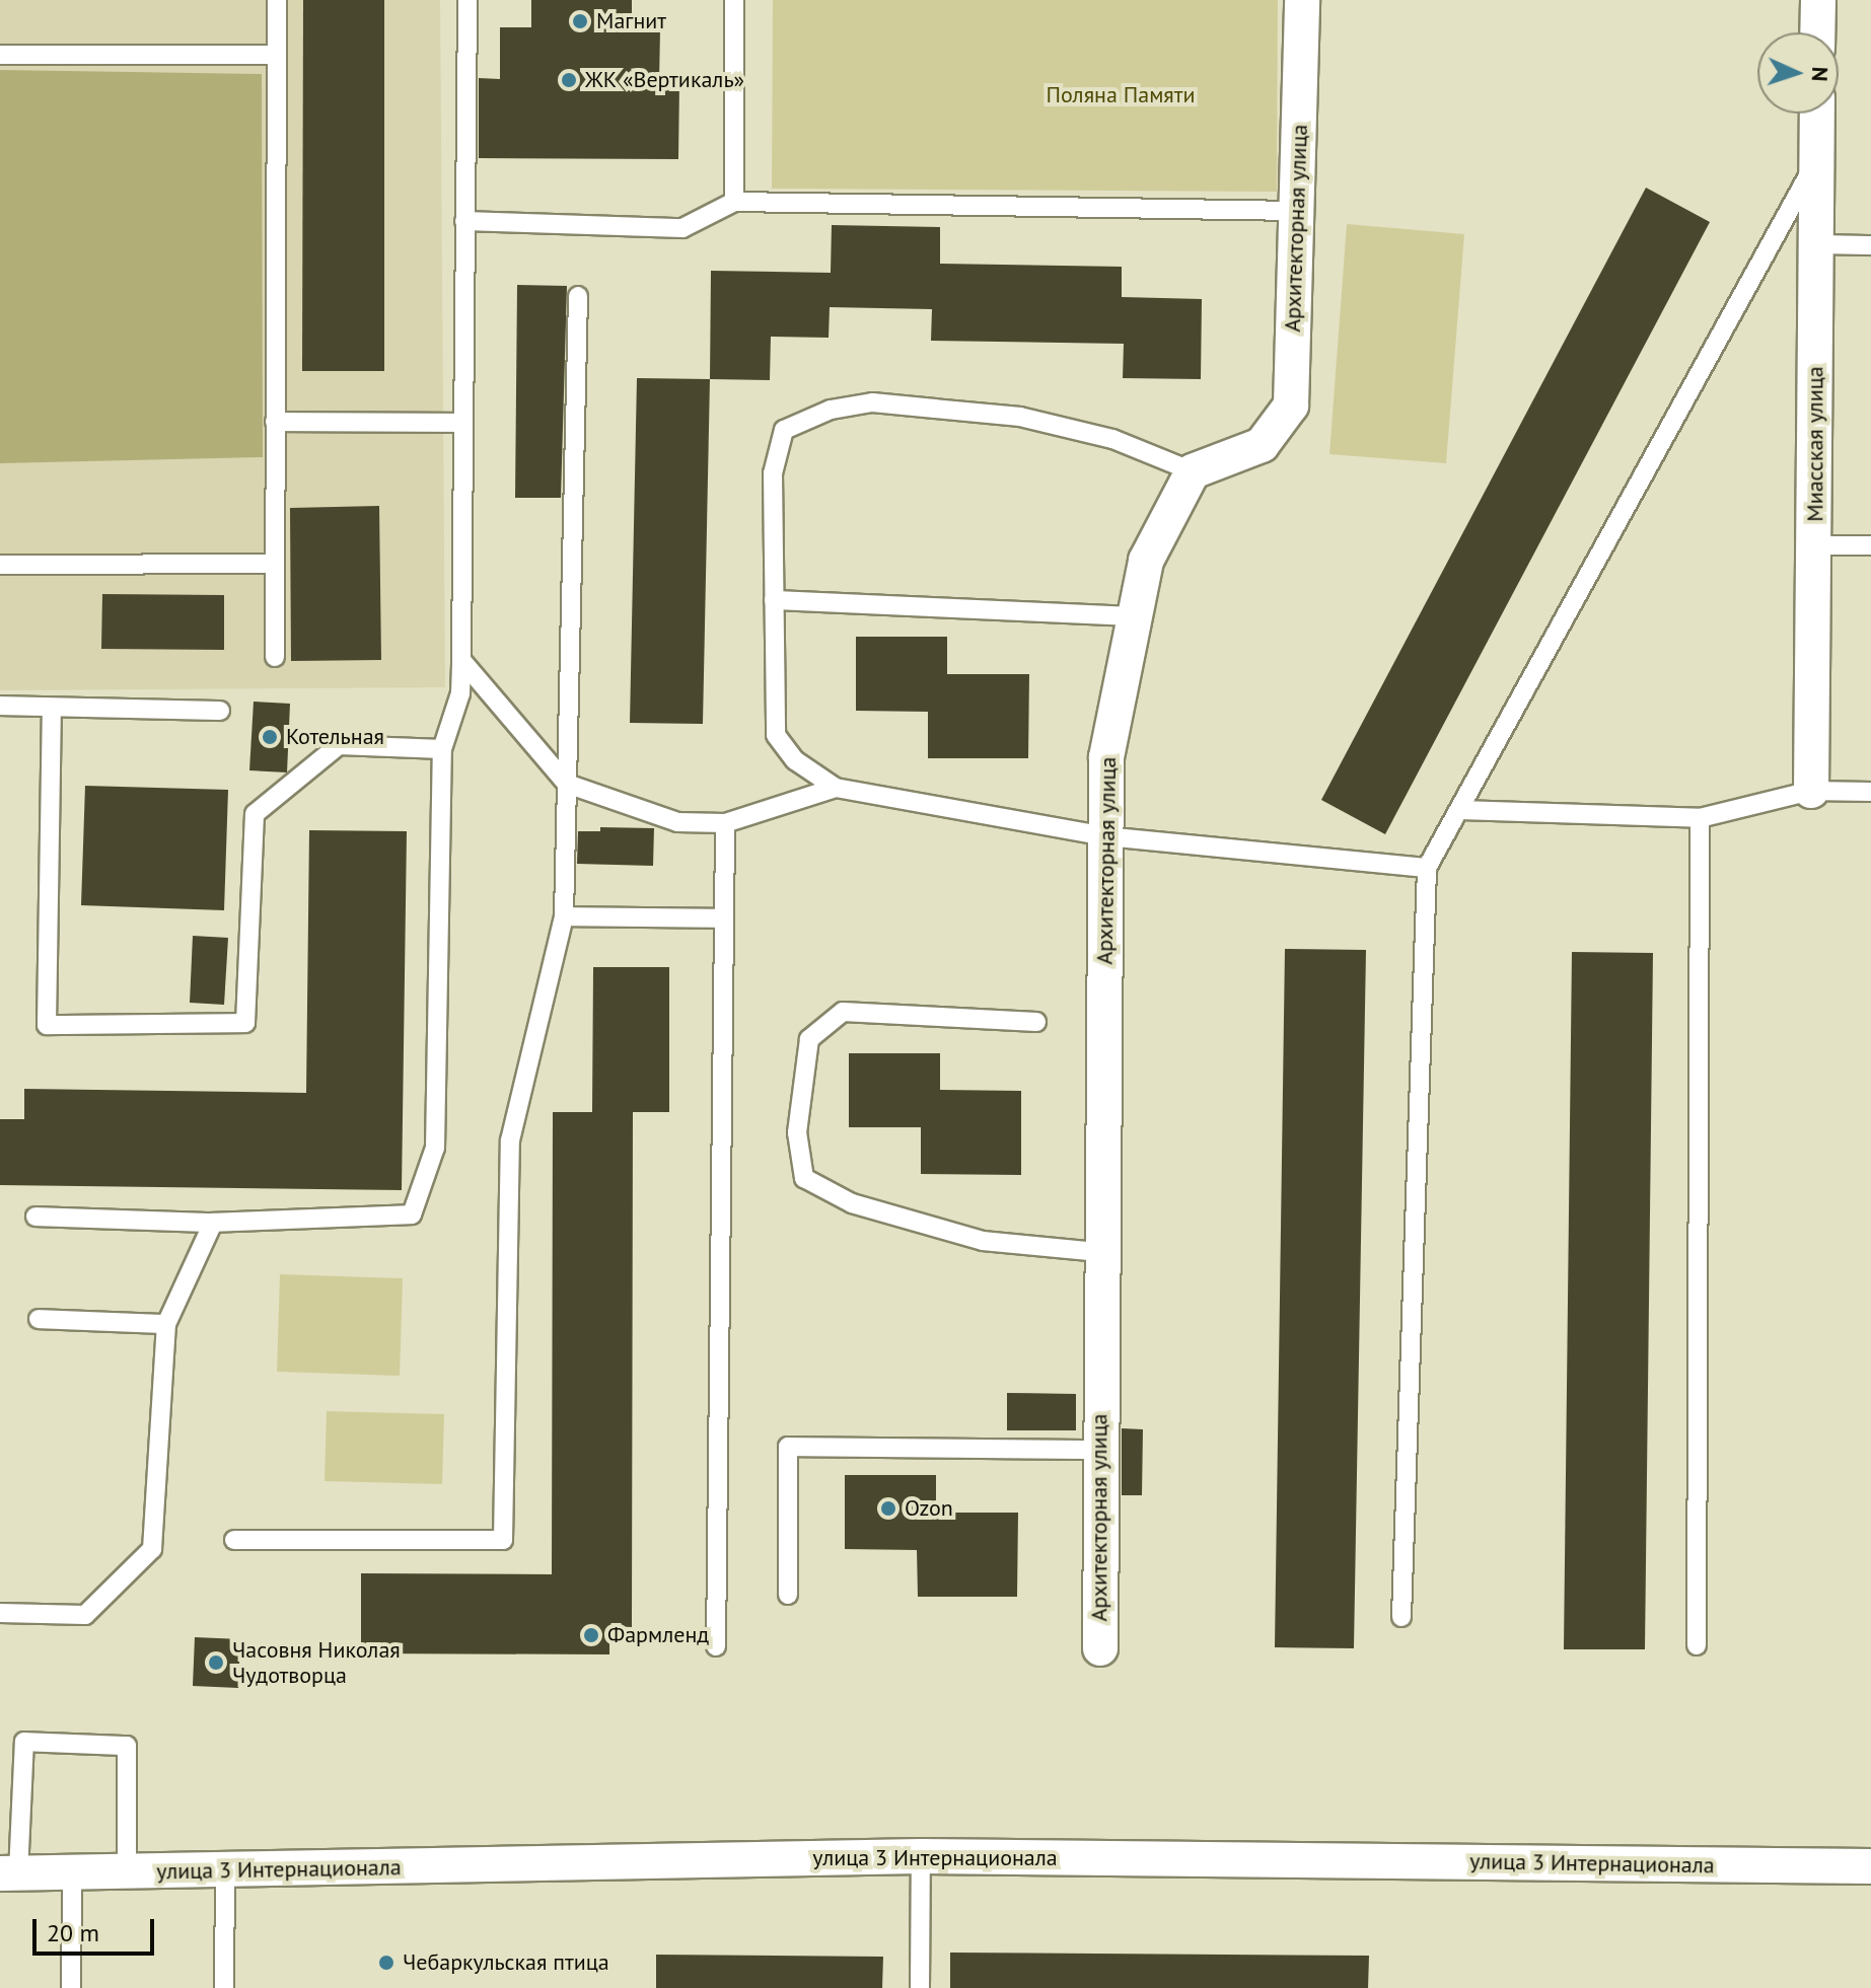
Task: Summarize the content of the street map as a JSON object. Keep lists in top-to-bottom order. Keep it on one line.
{"streets":{"street":["Архитекторная улица","Миасская улица","улица 3 Интернационала"]},"parks":["Поляна Памяти"],"places":["Магнит","ЖК «Вертикаль»","Котельная","Ozon","Фармленд","Часовня Николая Чудотворца","Чебаркульская птица"],"scale_bar":"20 m","north":"right"}
